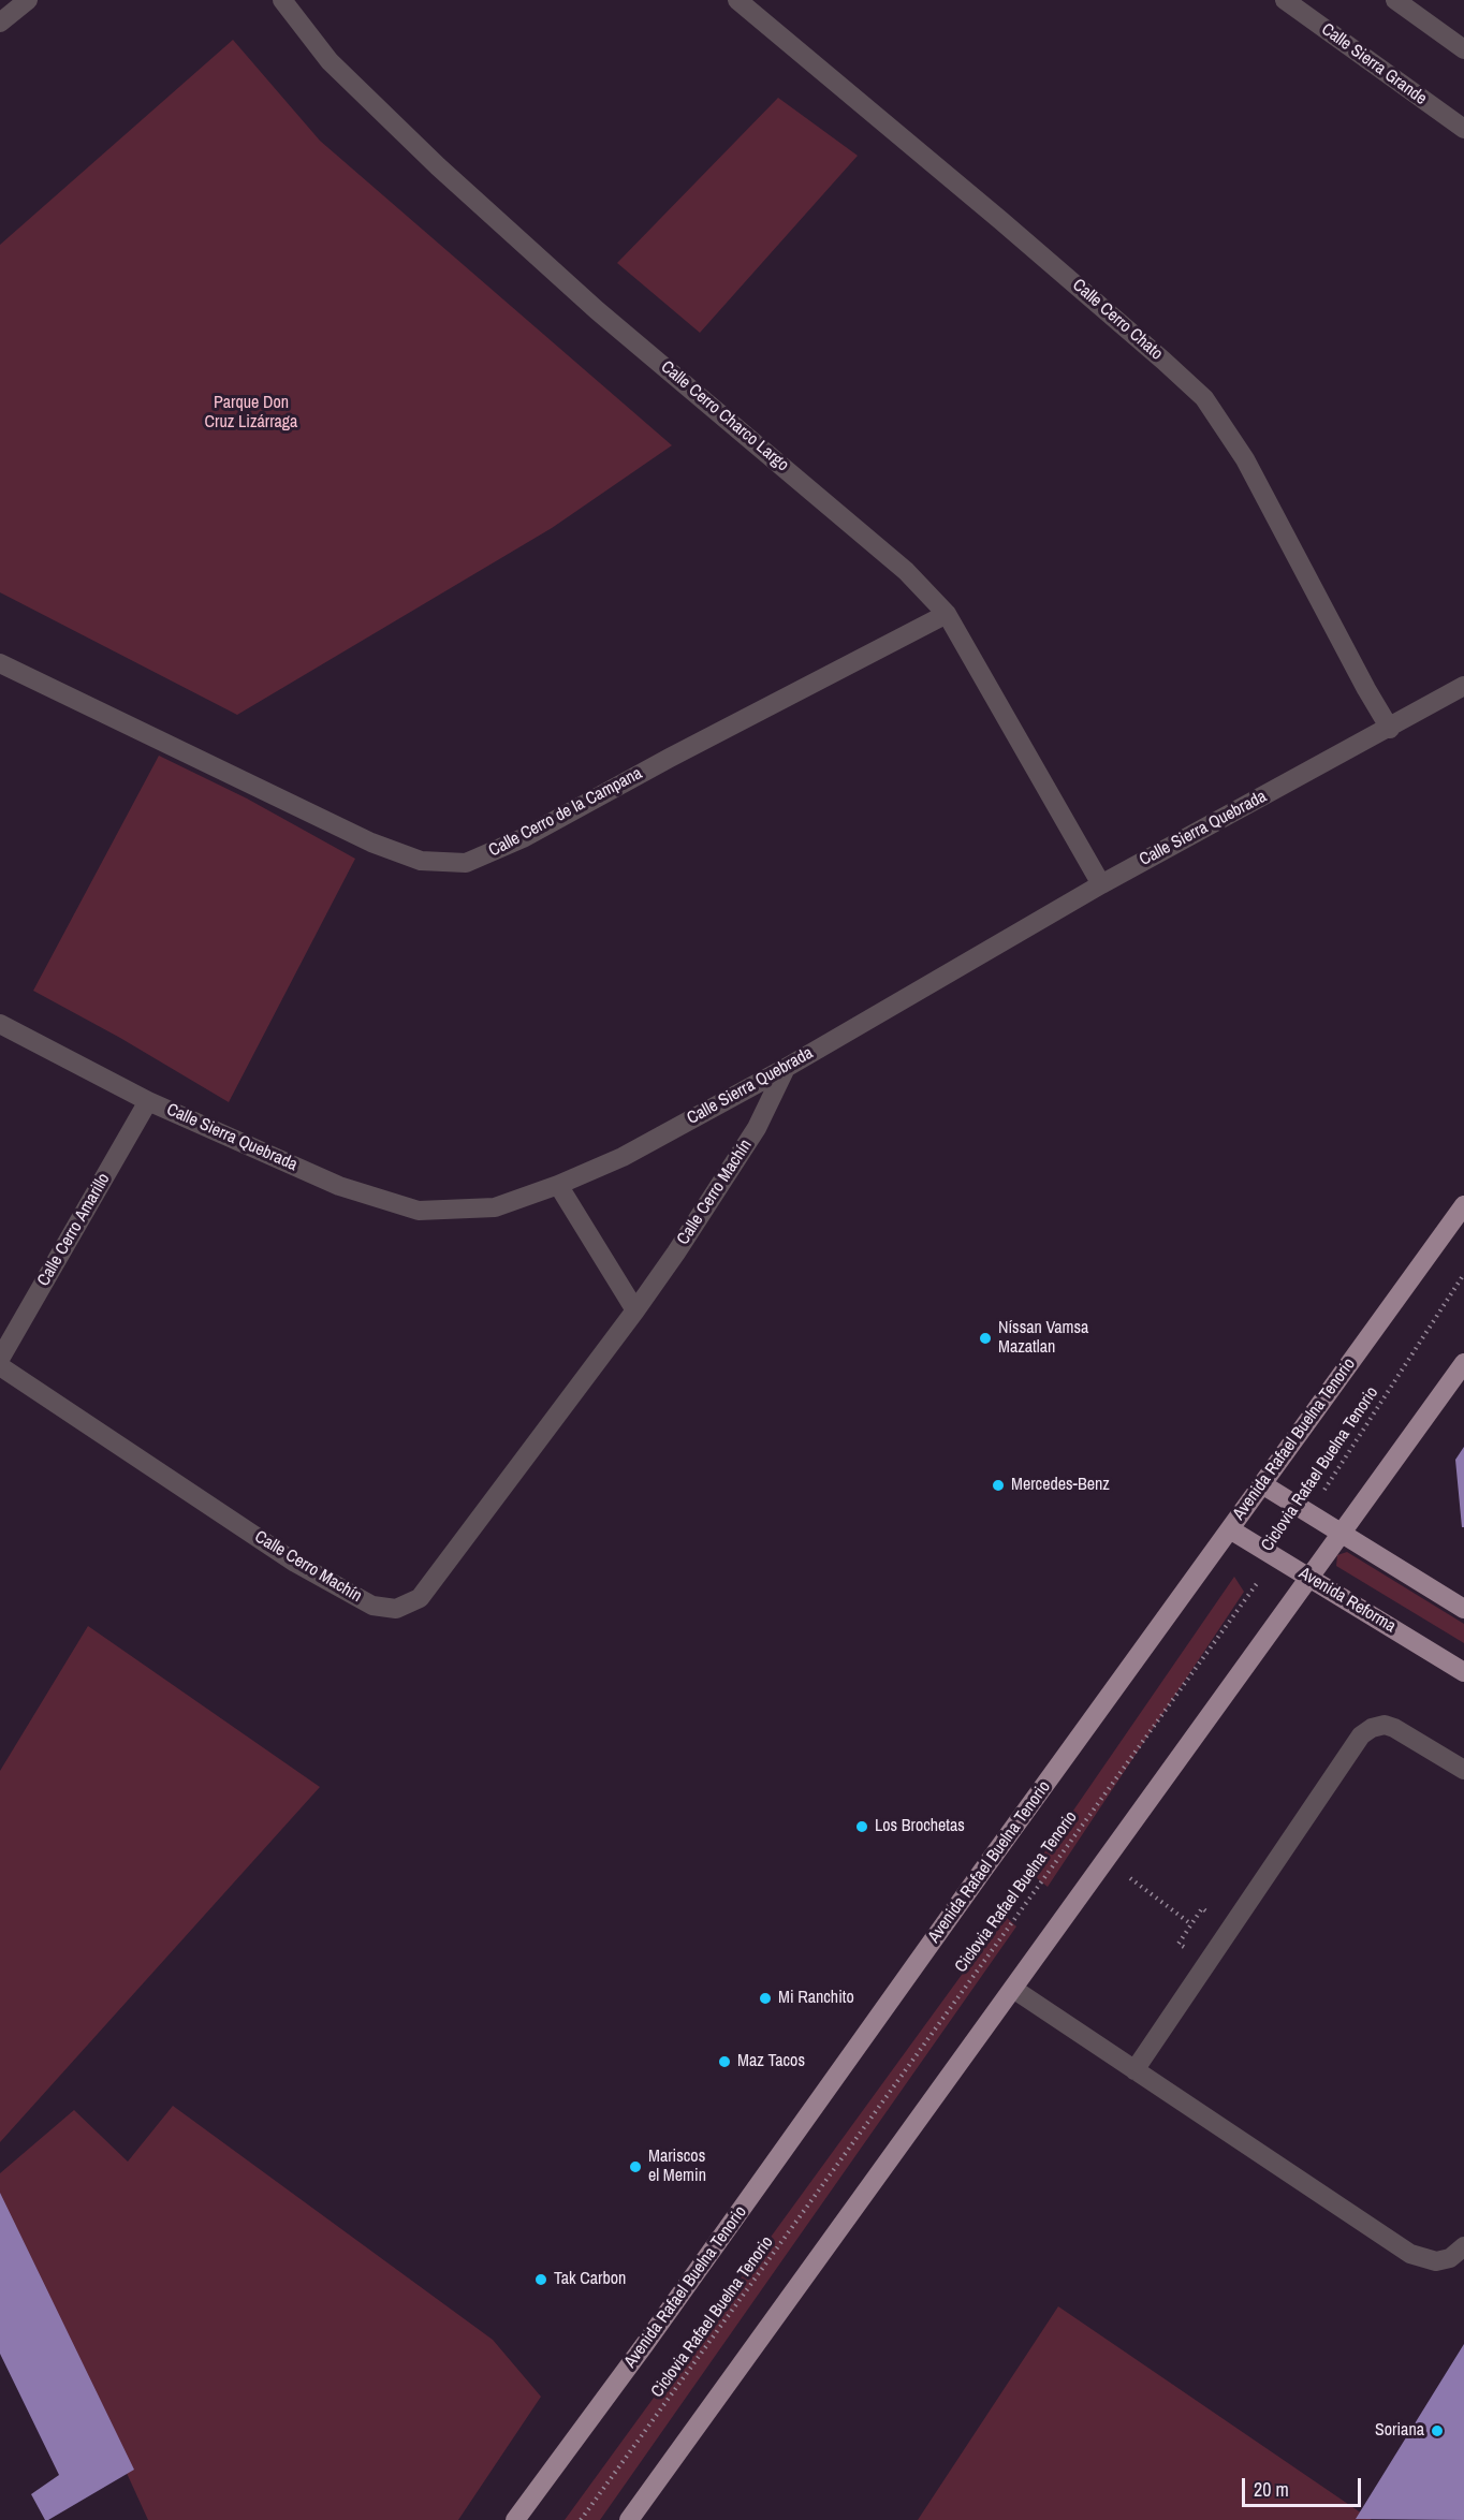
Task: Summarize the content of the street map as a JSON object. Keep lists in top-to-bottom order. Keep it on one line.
{"streets":{"main road":["Avenida Rafael Buelna Tenorio","Avenida Reforma"],"street":["Calle Sierra Grande","Calle Cerro Chato","Calle Cerro Charco Largo","Calle Cerro de la Campana","Calle Sierra Quebrada","Calle Cerro Machín","Calle Cerro Amarillo"],"path":["Ciclovia Rafael Buelna Tenorio"]},"crossings":[["Calle Cerro Chato","Calle Sierra Quebrada"],["Calle Cerro Charco Largo","Calle Cerro de la Campana"],["Calle Cerro Charco Largo","Calle Sierra Quebrada"],["Calle Sierra Quebrada","Calle Cerro Machín"],["Calle Sierra Quebrada","Calle Cerro Amarillo"],["Avenida Rafael Buelna Tenorio","Avenida Reforma"],["Ciclovia Rafael Buelna Tenorio","Avenida Reforma"]],"parks":["Parque Don Cruz Lizárraga"],"places":["Níssan Vamsa Mazatlan","Mercedes-Benz","Los Brochetas","Mi Ranchito","Maz Tacos","Mariscos el Memin","Tak Carbon","Soriana"],"scale_bar":"20 m"}
